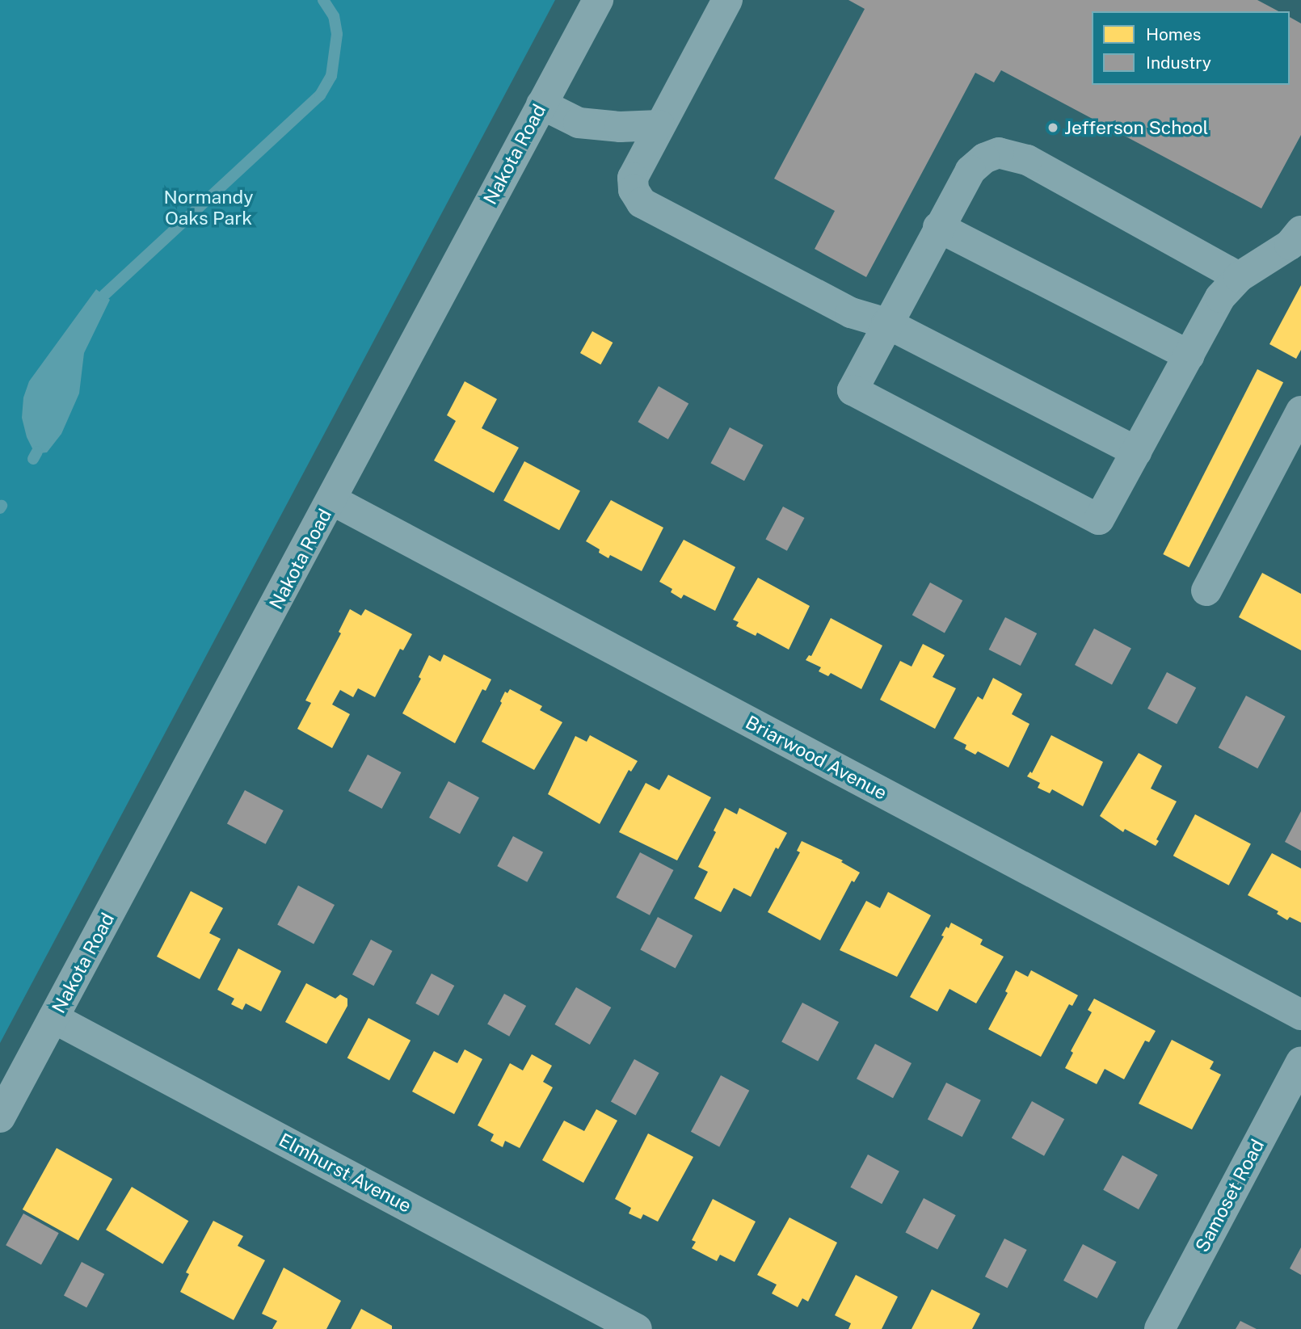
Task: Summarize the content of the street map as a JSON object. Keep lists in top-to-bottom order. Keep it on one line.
{"streets":{"street":["Nakota Road","Briarwood Avenue","Elmhurst Avenue","Samoset Road"]},"crossings":[["Nakota Road","Briarwood Avenue"],["Nakota Road","Elmhurst Avenue"]],"parks":["Normandy Oaks Park"],"places":["Jefferson School"],"legend":["Homes","Industry"]}
